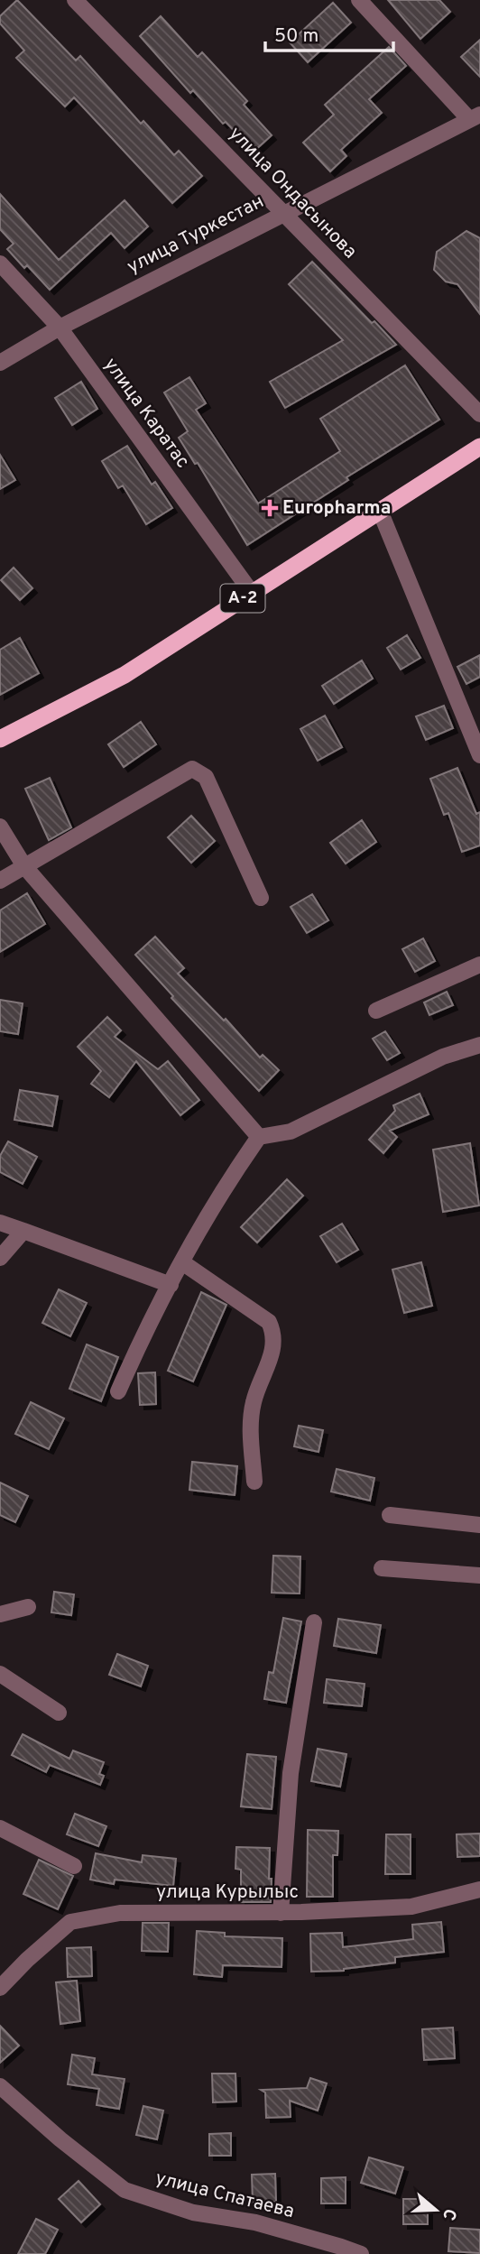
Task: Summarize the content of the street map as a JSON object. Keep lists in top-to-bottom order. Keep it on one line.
{"streets":{"highway":["A-2"],"street":["улица Ондасынова","улица Туркестан","улица Каратас","улица Курылыс","улица Спатаева"]},"crossings":[["улица Ондасынова","улица Туркестан"],["улица Туркестан","улица Каратас"],["улица Каратас","A-2"]],"places":{"health":["Europharma"]},"scale_bar":"50 m","north":"right"}
